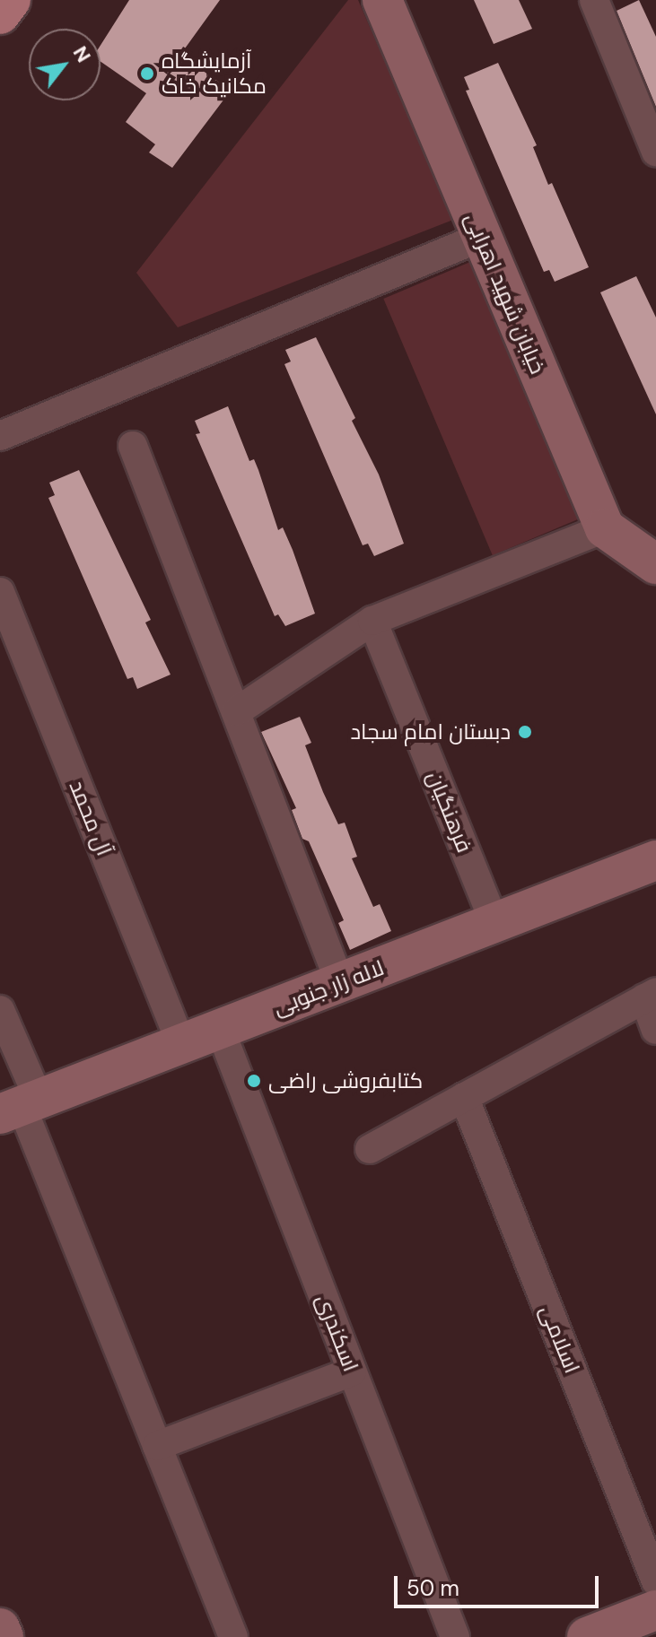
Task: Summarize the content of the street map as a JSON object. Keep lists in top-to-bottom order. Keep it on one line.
{"streets":{"street":["خیابان شهید اهرابی","فرهنگیان","آل محمد","لاله زار جنوبی","اسکندری","اسلامی"]},"crossings":[["فرهنگیان","لاله زار جنوبی"],["آل محمد","لاله زار جنوبی"],["لاله زار جنوبی","اسکندری"]],"places":["آزمایشگاه مکانیک خاک","دبستان امام سجاد","کتابفروشی راضی"],"scale_bar":"50 m","north":"top right"}
